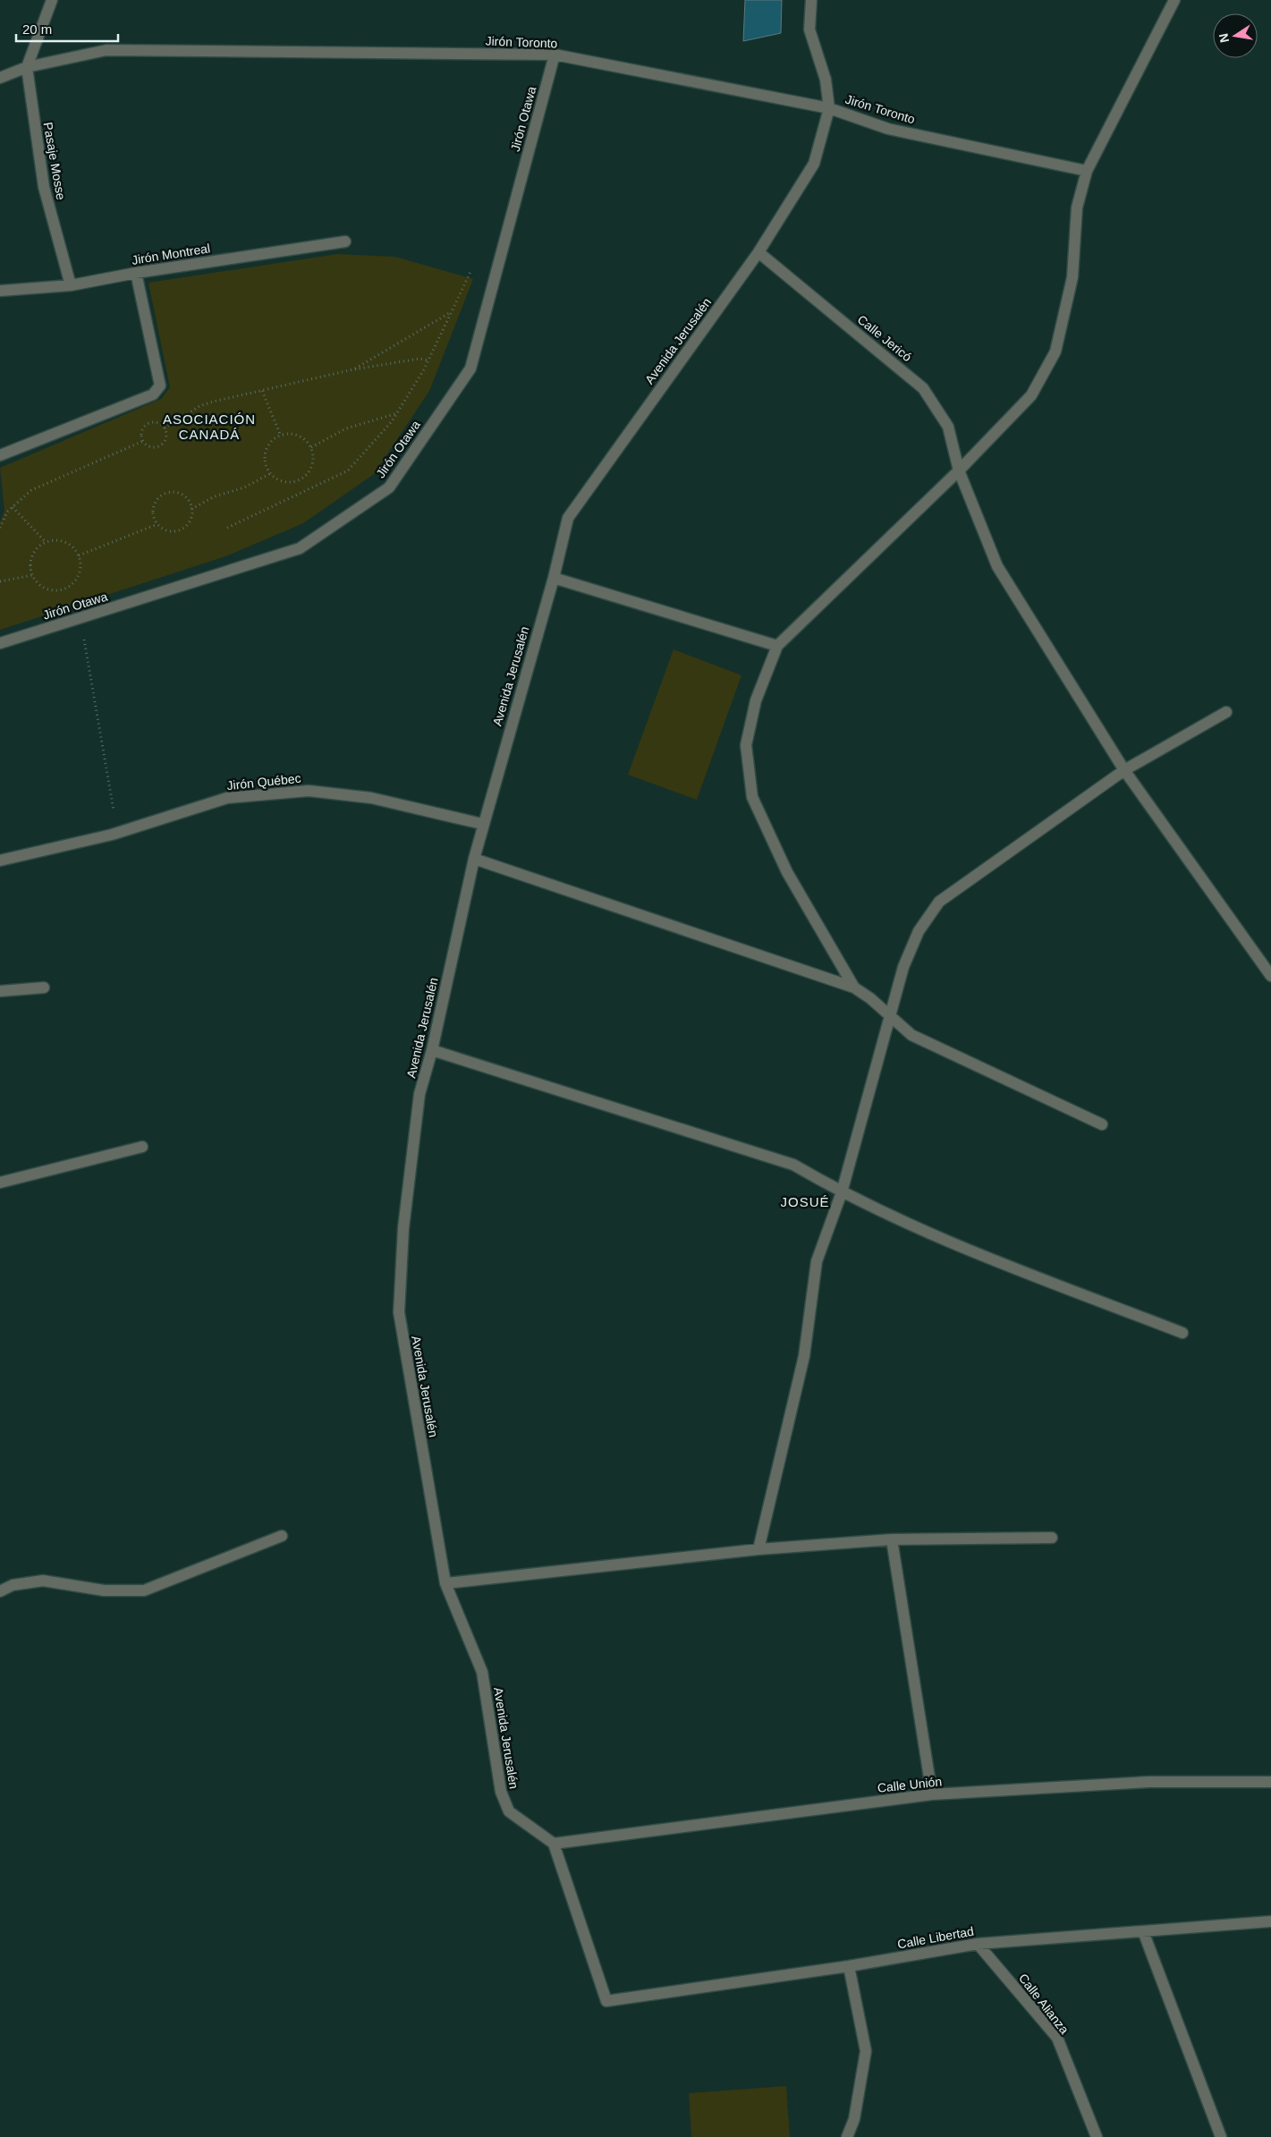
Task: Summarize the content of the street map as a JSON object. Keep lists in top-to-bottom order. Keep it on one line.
{"streets":{"street":["Jirón Toronto","Jirón Otawa","Pasaje Mosse","Jirón Montreal","Calle Jericó","Avenida Jerusalén","Jirón Québec","Calle Unión","Calle Libertad","Calle Alianza"]},"crossings":[["Jirón Toronto","Jirón Otawa"],["Jirón Toronto","Pasaje Mosse"],["Jirón Toronto","Avenida Jerusalén"],["Pasaje Mosse","Jirón Montreal"],["Calle Jericó","Avenida Jerusalén"],["Avenida Jerusalén","Jirón Québec"],["Avenida Jerusalén","Calle Unión"],["Avenida Jerusalén","Calle Libertad"],["Calle Unión","Calle Libertad"],["Calle Libertad","Calle Alianza"]],"districts":["ASOCIACIÓN CANADÁ","JOSUÉ"],"scale_bar":"20 m","north":"left"}
